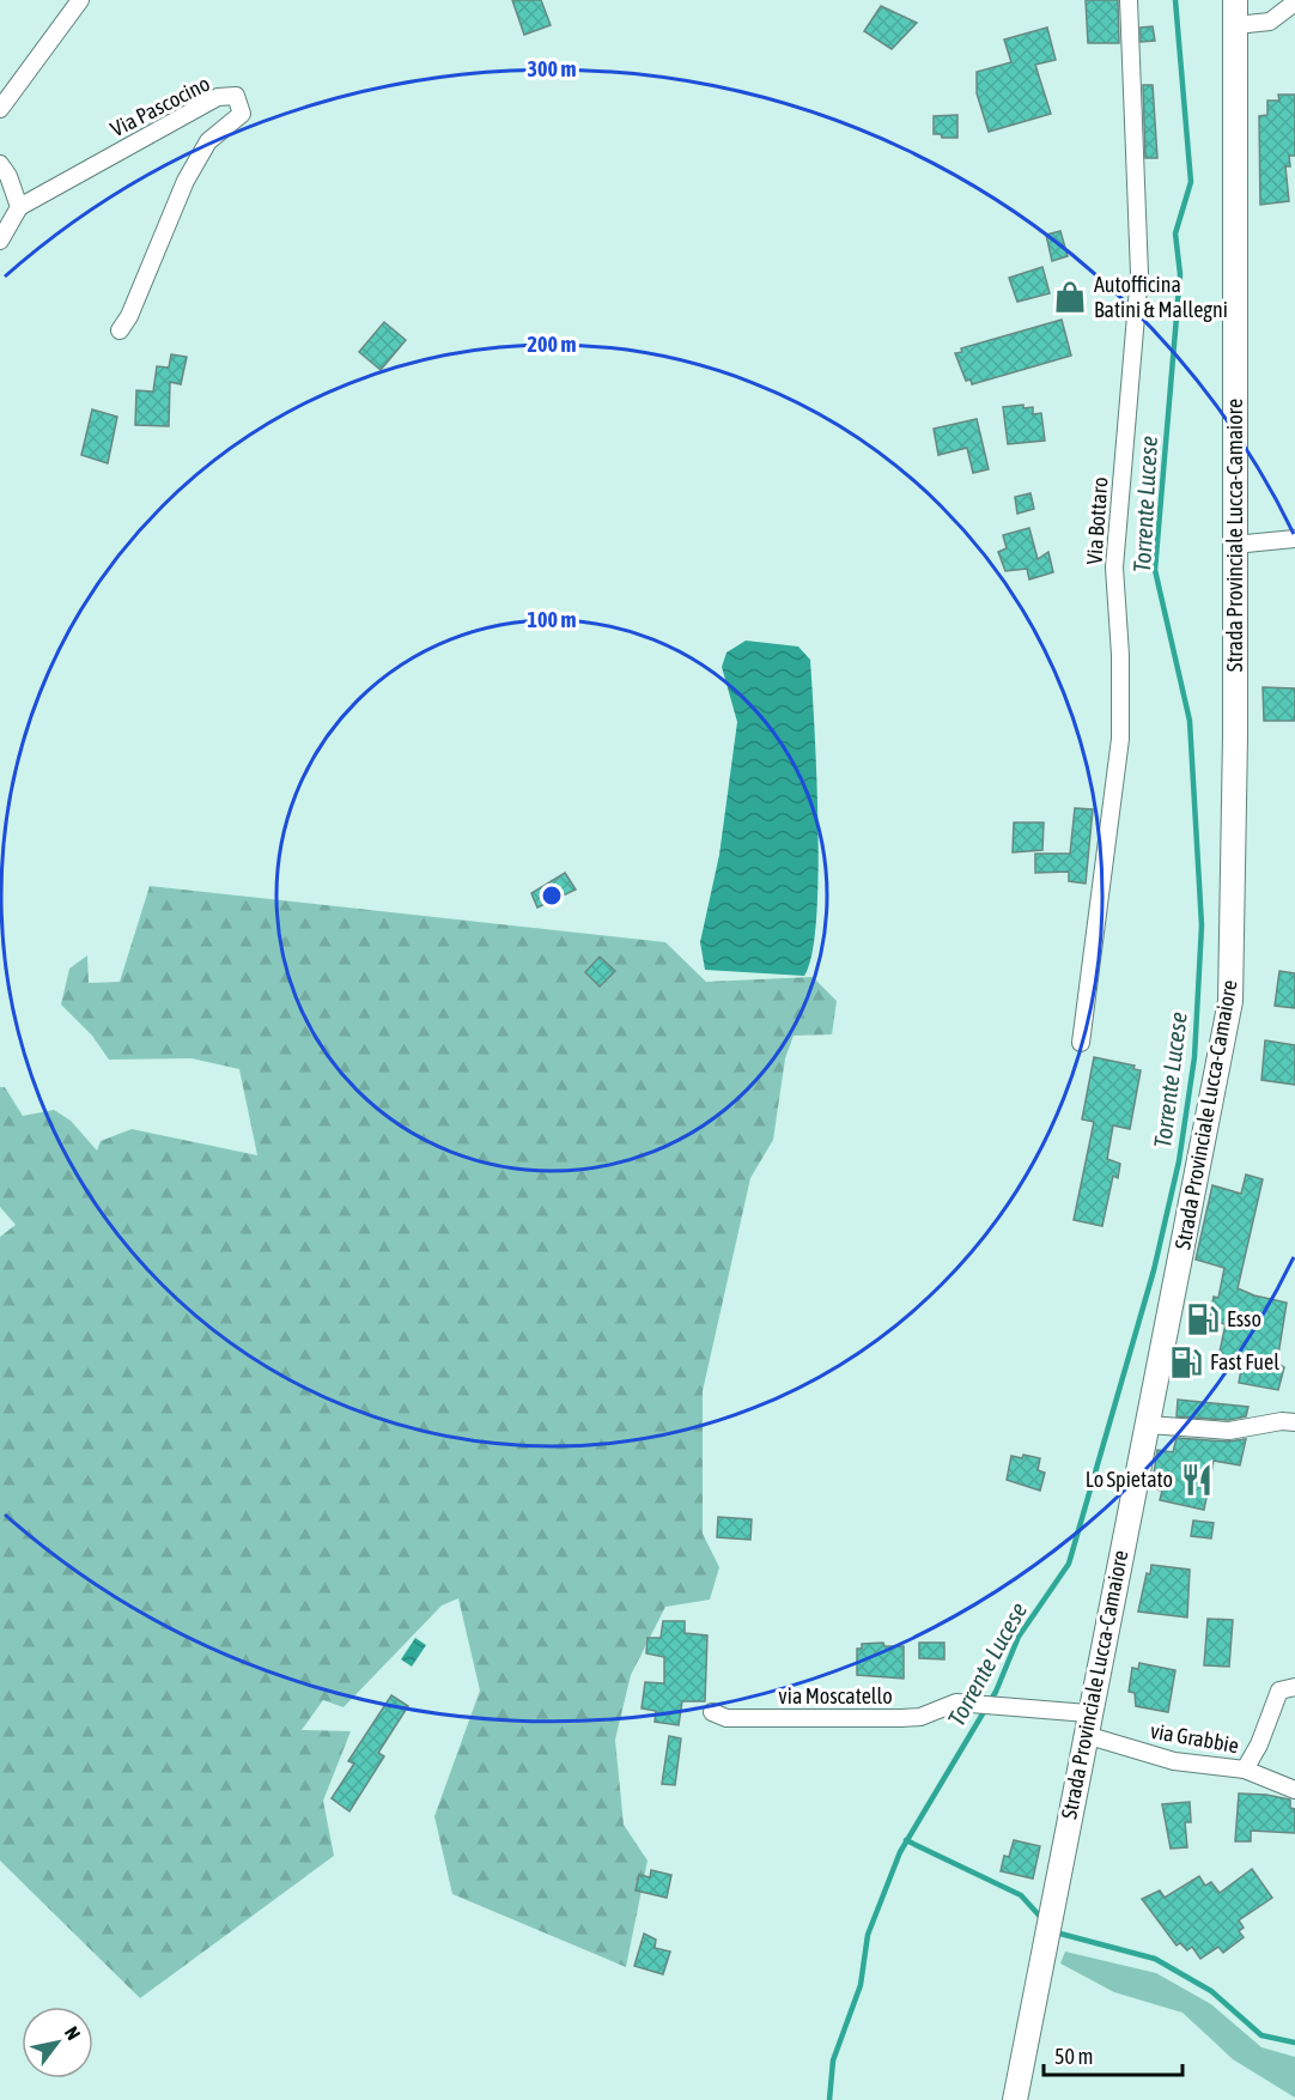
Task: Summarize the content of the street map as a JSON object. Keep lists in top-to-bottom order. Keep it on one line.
{"streets":{"main road":["Strada Provinciale Lucca-Camaiore"],"street":["Via Pascocino","Via Bottaro","via Moscatello","via Grabbie"]},"crossings":[["Strada Provinciale Lucca-Camaiore","via Moscatello"],["Strada Provinciale Lucca-Camaiore","via Grabbie"],["via Moscatello","via Grabbie"]],"water":["Torrente Lucese"],"places":{"shop":["Autofficina Batini & Mallegni"],"fuel station":["Esso","Fast Fuel"],"restaurant":["Lo Spietato"]},"scale_bar":"50 m","north":"top right","rings":["300 m","200 m","100 m"]}
